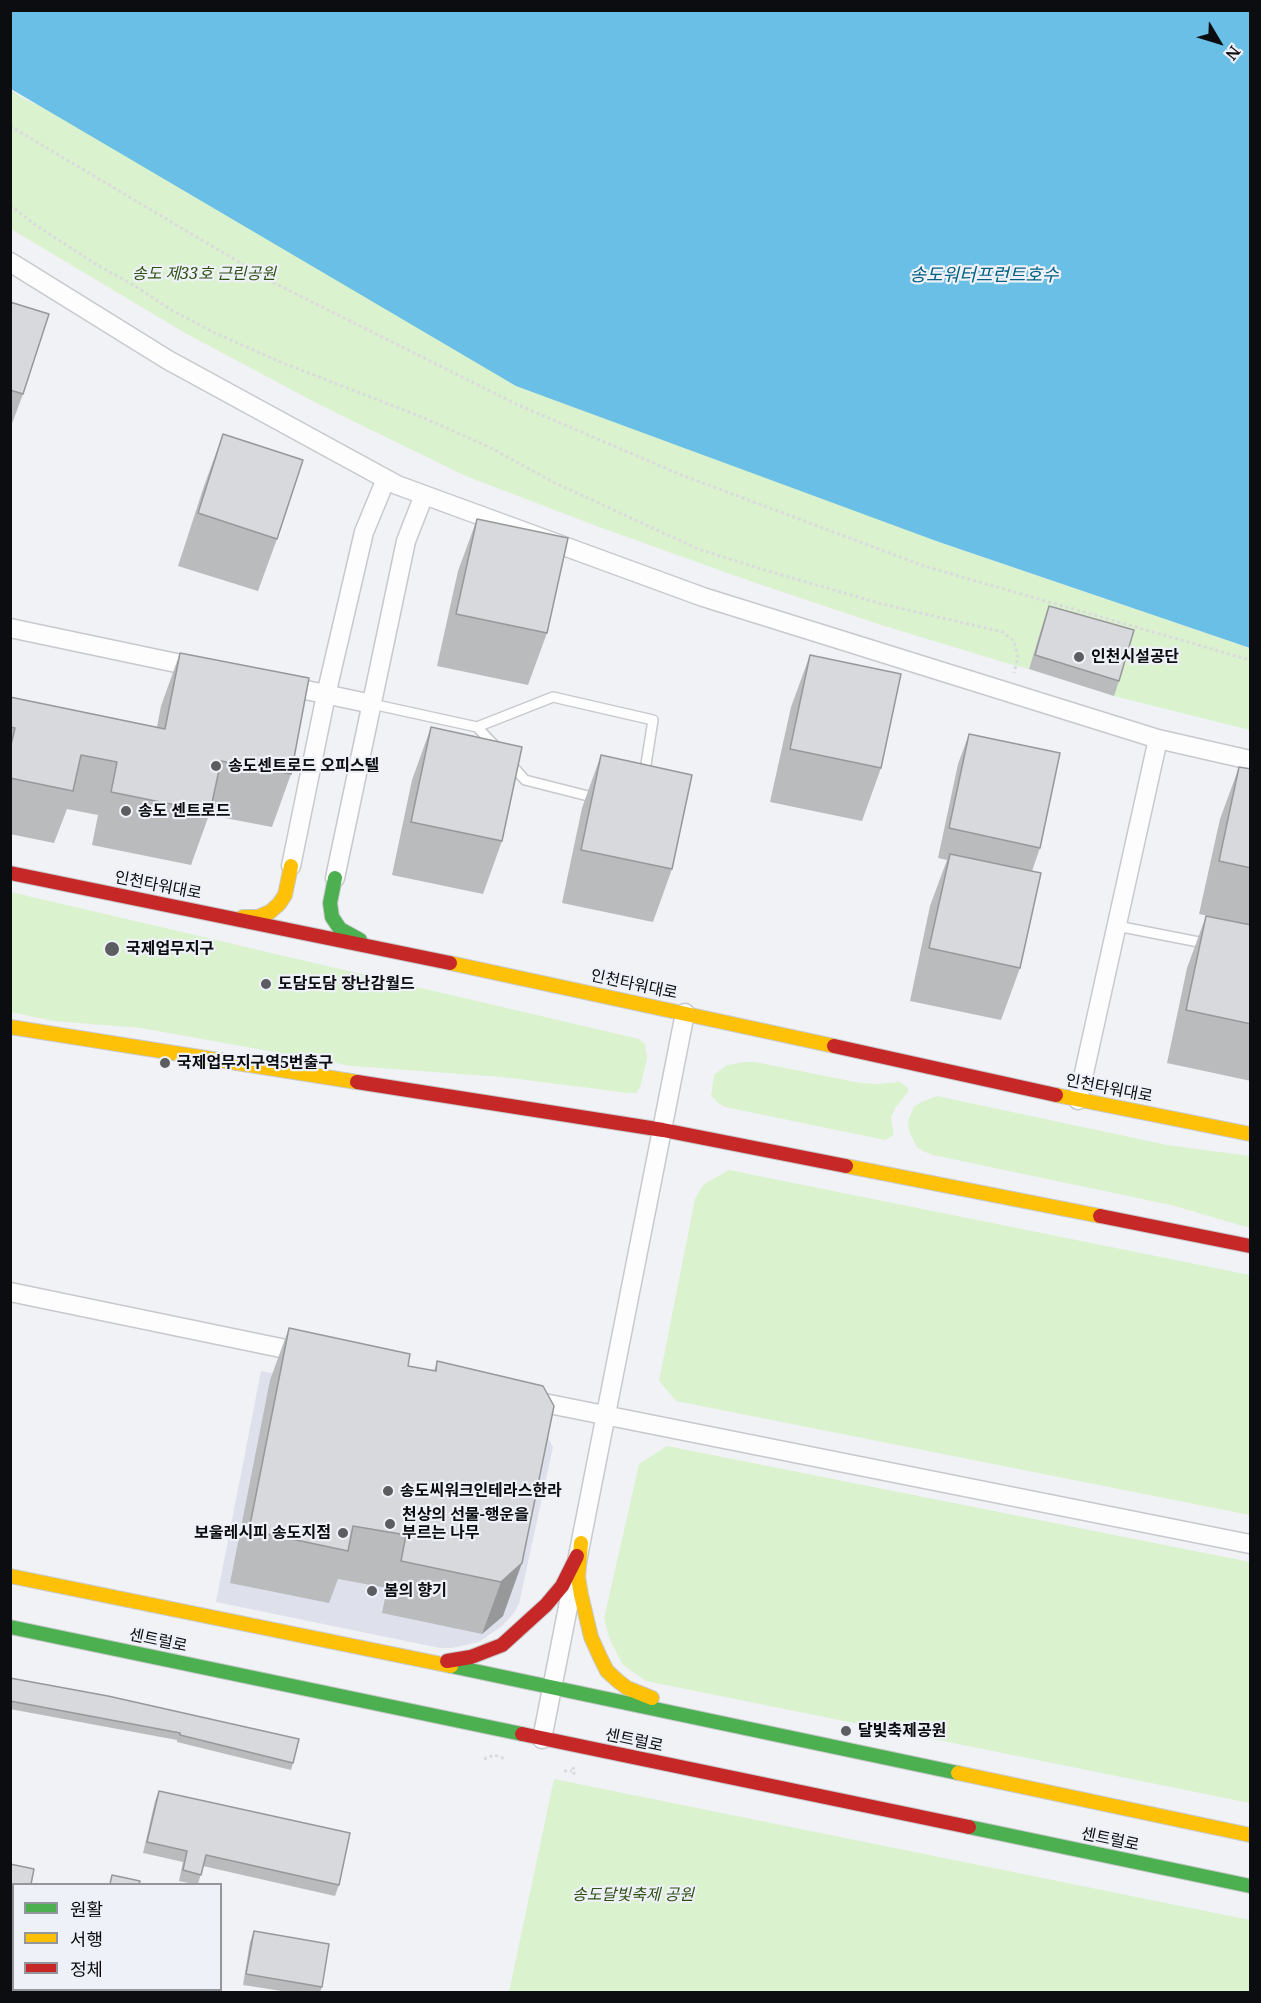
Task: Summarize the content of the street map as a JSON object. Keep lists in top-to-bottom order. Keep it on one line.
{"streets":{"main road":["인천타워대로","센트럴로"]},"water":["송도워터프런트호수"],"parks":["송도 제33호 근린공원","송도달빛축제 공원"],"places":["인천시설공단","송도센트로드 오피스텔","송도 센트로드","국제업무지구","도담도담 장난감월드","국제업무지구역5번출구","송도씨워크인테라스한라","천상의 선물-행운을 부르는 나무","보울레시피 송도지점","봄의 향기","달빛축제공원"],"legend":["원활","서행","정체"],"north":"bottom right"}
